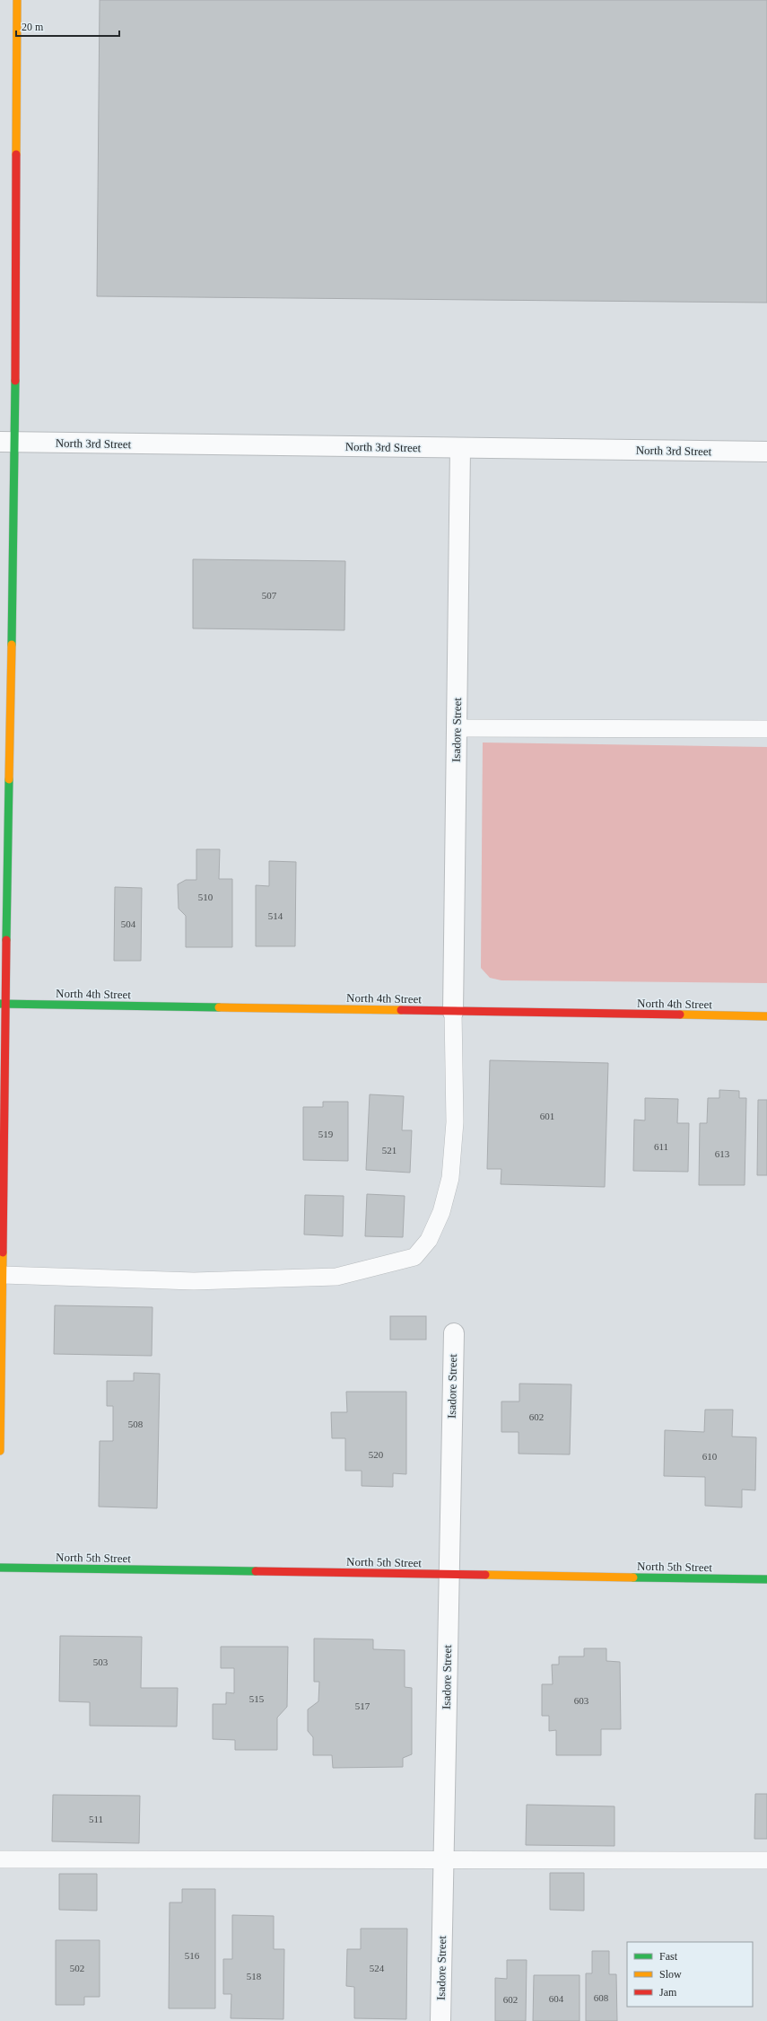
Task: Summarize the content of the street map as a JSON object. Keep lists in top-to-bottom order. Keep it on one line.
{"streets":{"street":["North 3rd Street","Isadore Street","North 4th Street","North 5th Street"]},"crossings":[["North 3rd Street","Isadore Street"],["Isadore Street","North 4th Street"],["Isadore Street","North 5th Street"]],"house_numbers":["507","510","514","504","601","519","611","521","613","602","508","520","610","503","515","603","517","511","516","502","524","518","608","604","602"],"legend":["Fast","Slow","Jam"],"scale_bar":"20 m"}
